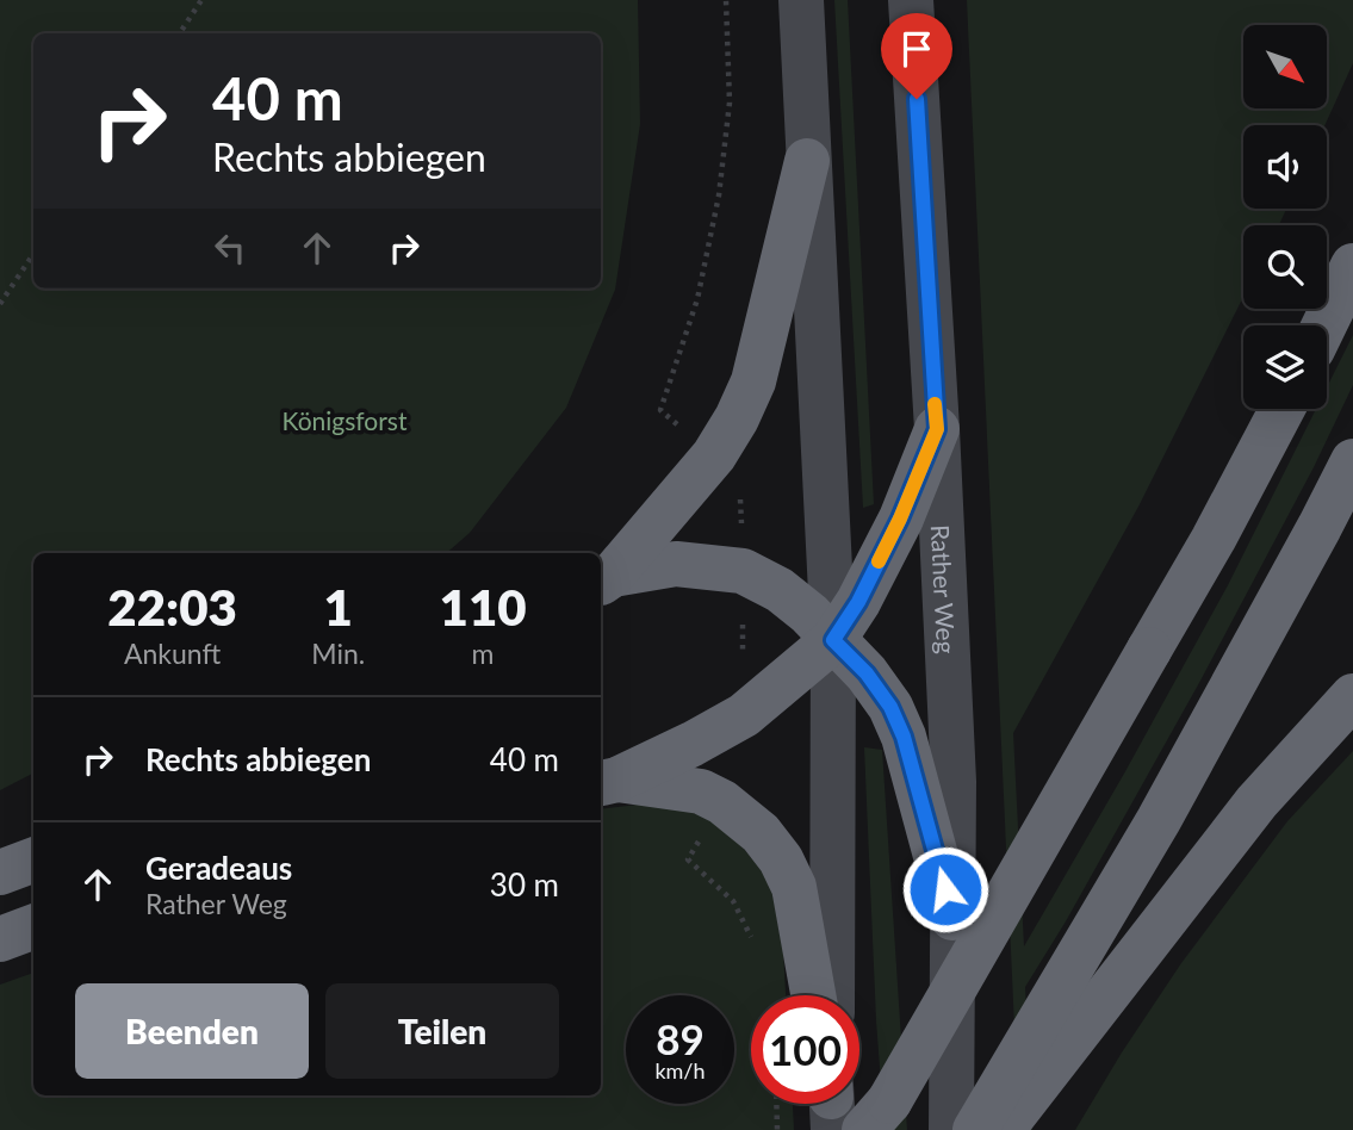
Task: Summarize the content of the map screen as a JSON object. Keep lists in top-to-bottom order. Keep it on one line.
{"streets":{"main road":["Rather Weg"]},"parks":["Königsforst"],"north":"bottom right","page":{"turn":["40 m","Rechts abbiegen"],"eta":["22:03","Ankunft","1","Min.","110","m"],"list":[{"name":"Rechts abbiegen","value":"40 m"},{"name":"Geradeaus","note":"Rather Weg","value":"30 m"}],"buttons":["Beenden","Teilen"],"speed":"89 km/h","limit":"100"}}
